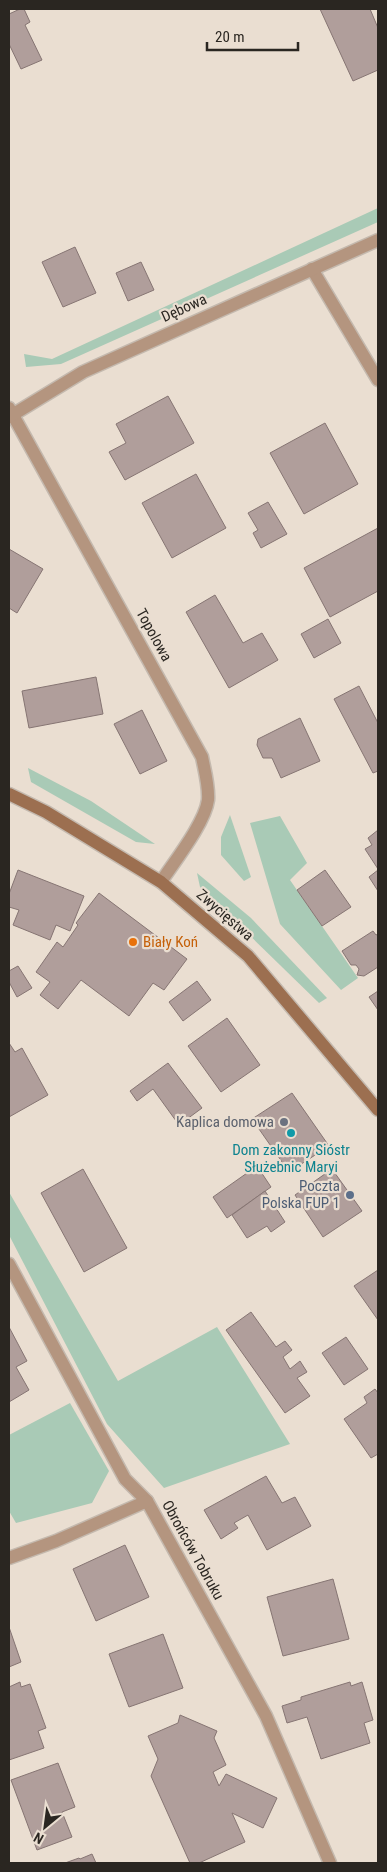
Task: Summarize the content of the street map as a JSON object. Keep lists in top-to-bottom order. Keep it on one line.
{"streets":{"main road":["Zwycięstwa"],"street":["Dębowa","Topolowa","Obrońców Tobruku"]},"crossings":[["Dębowa","Topolowa"],["Topolowa","Zwycięstwa"]],"places":["Biały Koń","Kaplica domowa","Dom zakonny Sióstr Służebnic Maryi","Poczta Polska FUP 1"],"scale_bar":"20 m","north":"bottom left"}
